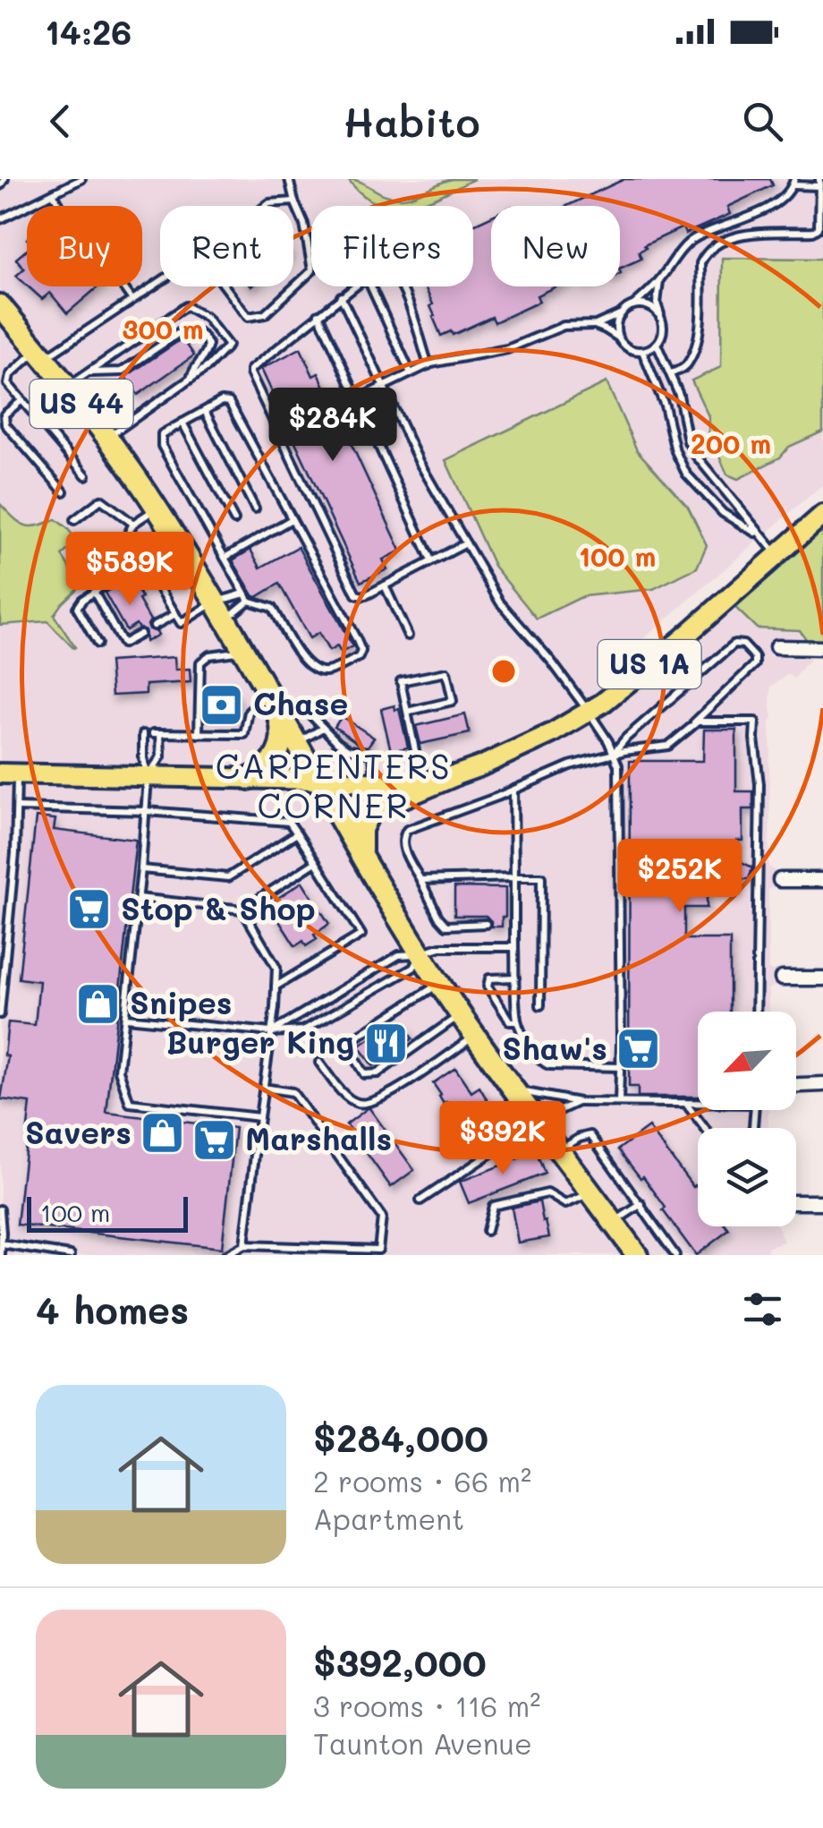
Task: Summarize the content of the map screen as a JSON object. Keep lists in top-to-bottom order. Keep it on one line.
{"streets":{"highway":["US 44"],"main road":["US 1A"]},"crossings":[["US 44","US 1A"]],"districts":["CARPENTERS CORNER"],"places":{"bank":["Chase"],"supermarket":["Stop & Shop","Shaw's","Marshalls"],"shop":["Snipes","Savers"],"restaurant":["Burger King"]},"scale_bar":"100 m","north":"bottom left","page":{"status":"14:26","header":"Habito","chip":["Buy","Rent","Filters","New"],"price":["$284K","$589K","$252K","$392K"],"scale":"100 m","heading":"4 homes","list":[{"name":"$284,000","note":"2 rooms · 66 m² · Apartment"},{"name":"$392,000","note":"3 rooms · 116 m² · Taunton Avenue"}]},"rings":["300 m","200 m","100 m"]}
